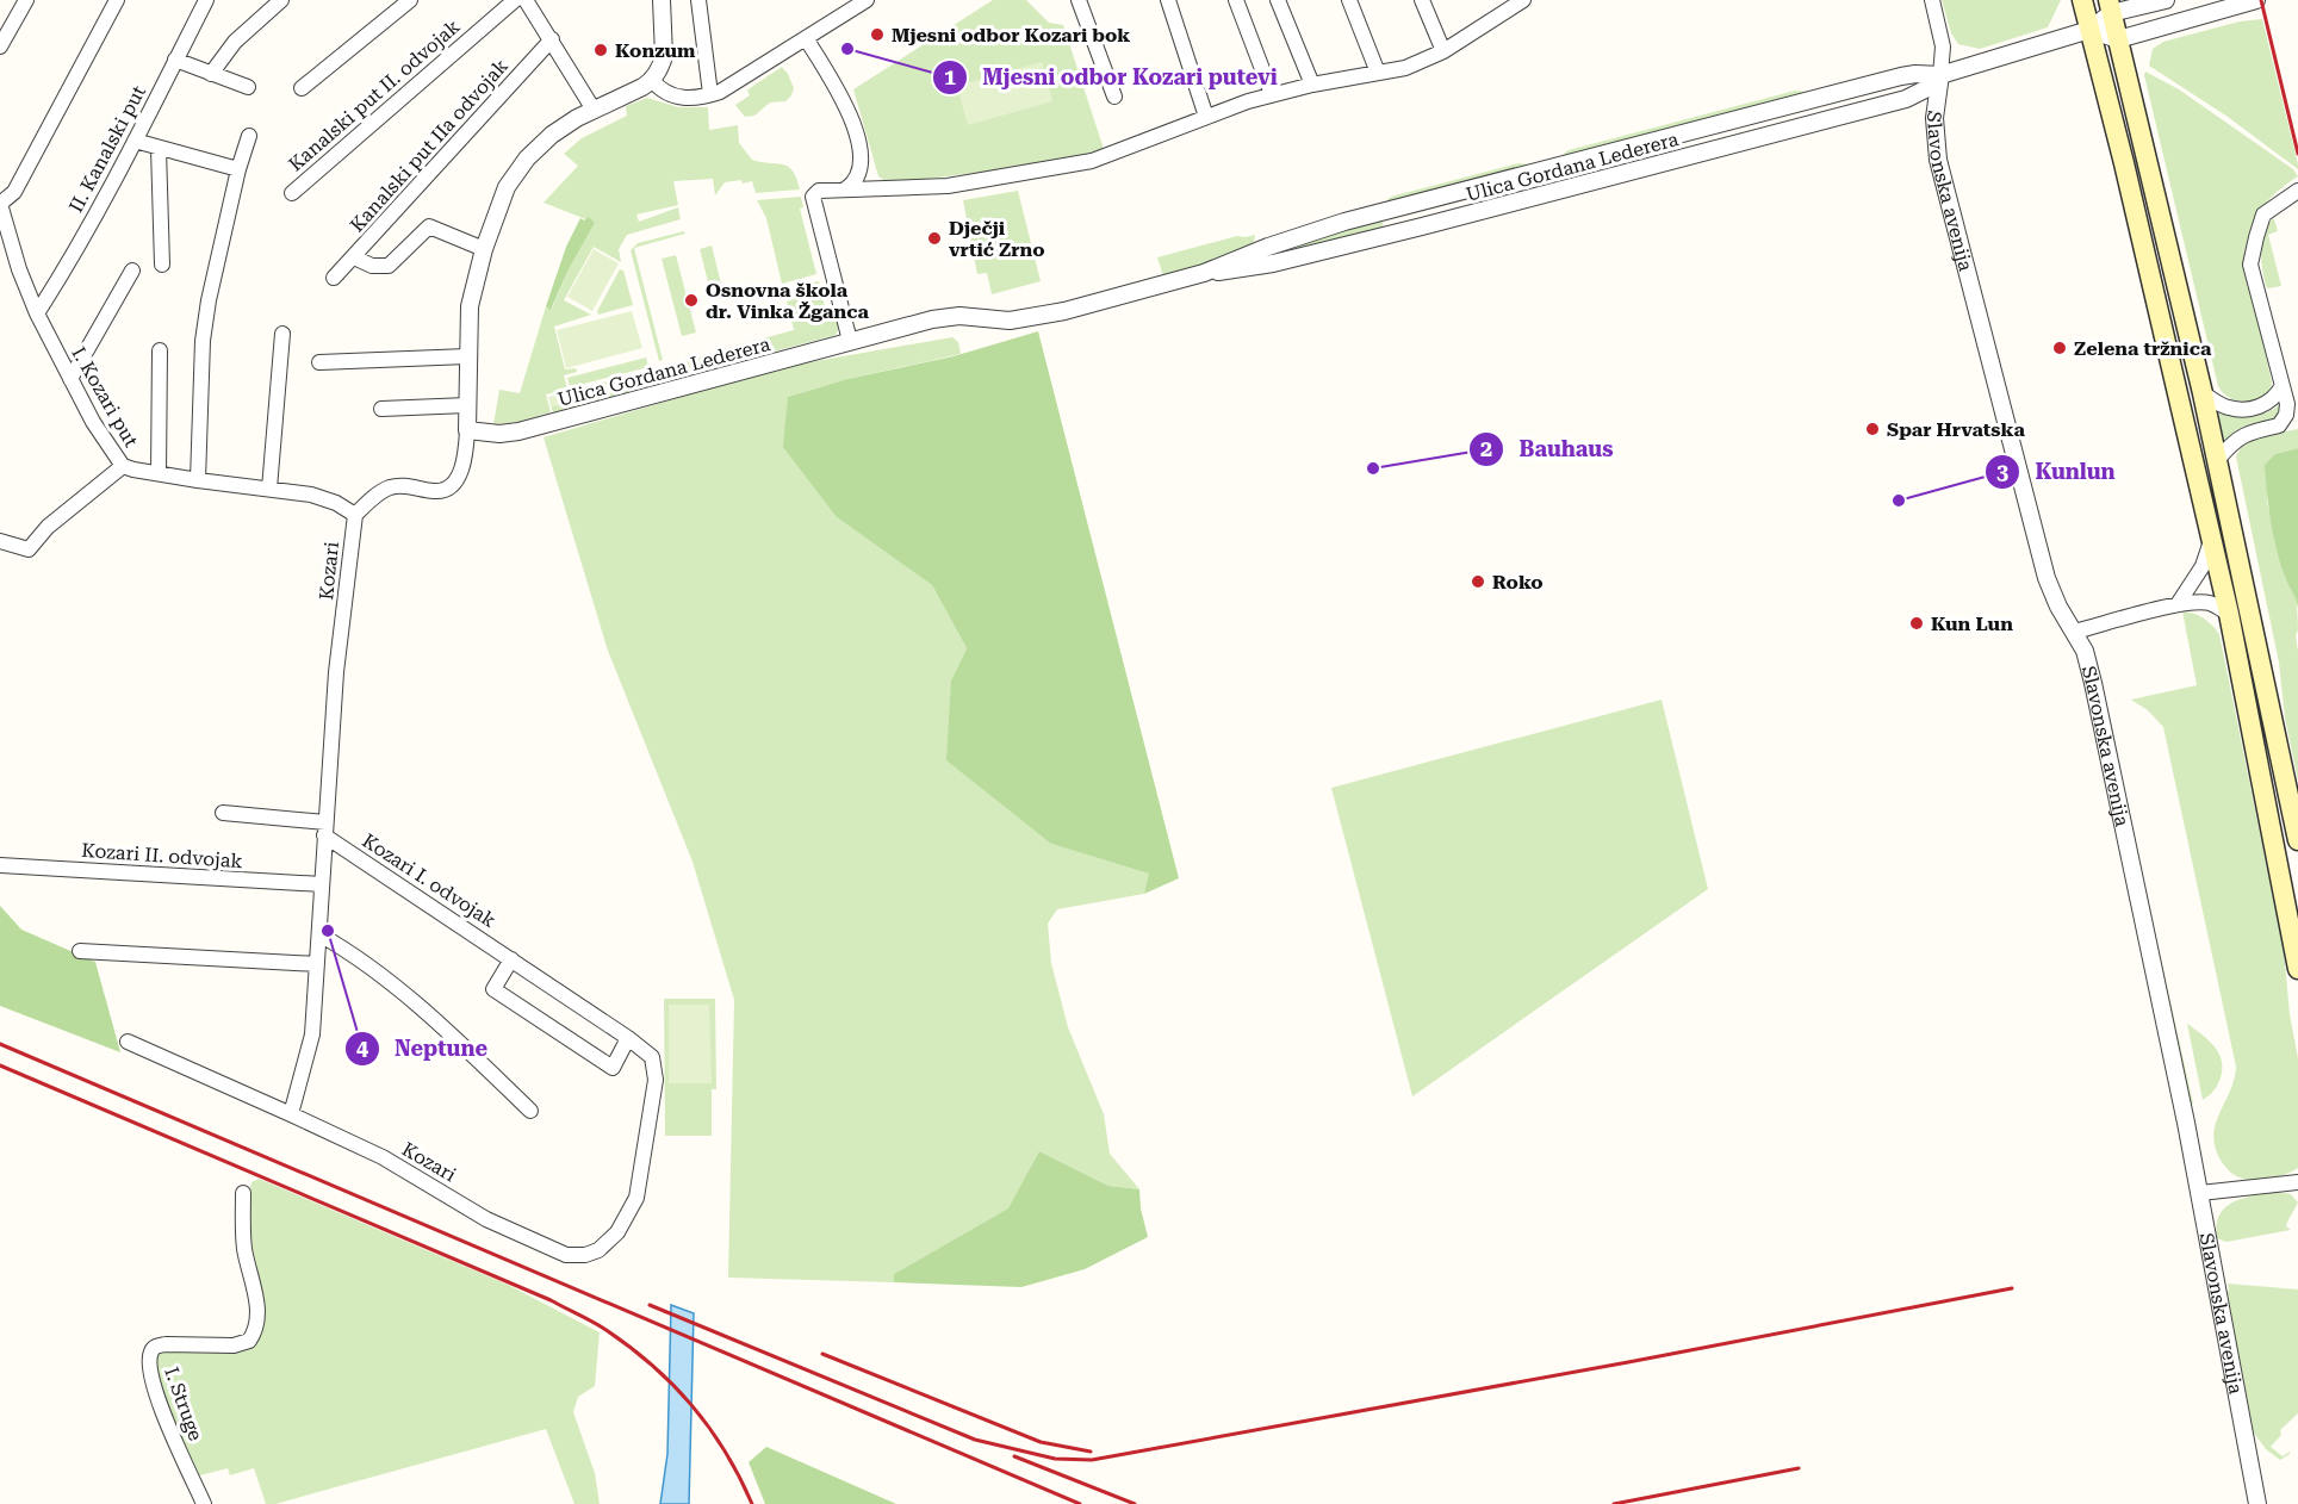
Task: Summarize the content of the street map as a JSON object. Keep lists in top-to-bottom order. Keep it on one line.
{"streets":{"street":["Kanalski put II. odvojak","Kanalski put IIa odvojak","II. Kanalski put","Ulica Gordana Lederera","Slavonska avenija","I. Kozari put","Kozari","Kozari II. odvojak","Kozari I. odvojak","I. Struge"]},"crossings":[["II. Kanalski put","I. Kozari put"],["Ulica Gordana Lederera","Slavonska avenija"],["I. Kozari put","Kozari"],["Kozari","Kozari II. odvojak"],["Kozari","Kozari I. odvojak"]],"places":["Mjesni odbor Kozari bok","Mjesni odbor Kozari putevi","Konzum","Dječji vrtić Zrno","Osnovna škola dr. Vinka Žganca","Zelena tržnica","Spar Hrvatska","Bauhaus","Kunlun","Roko","Kun Lun","Neptune"]}
